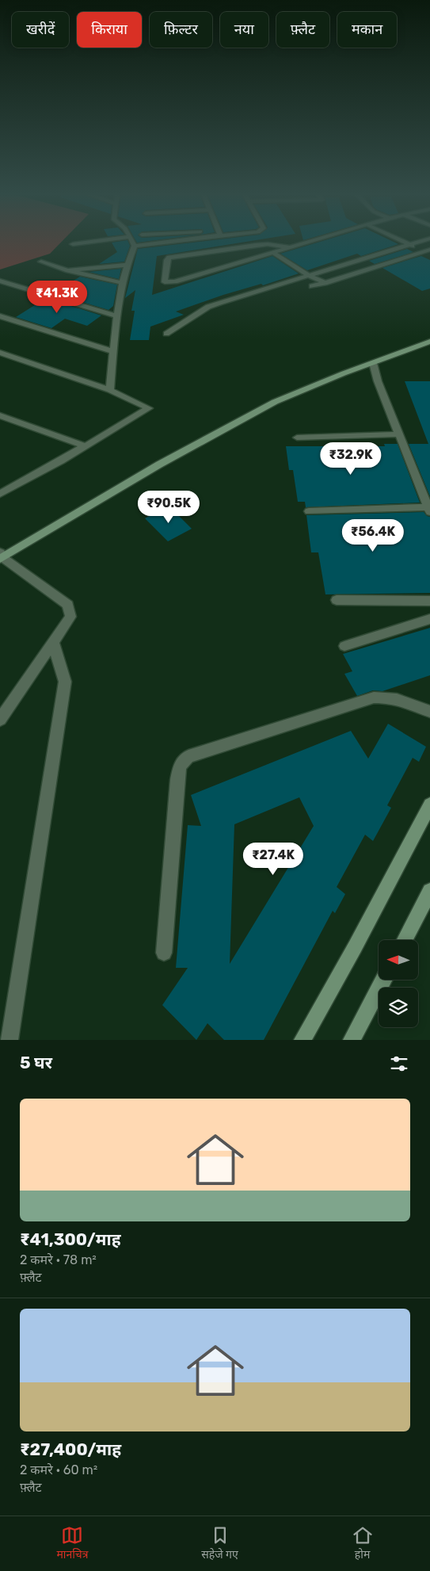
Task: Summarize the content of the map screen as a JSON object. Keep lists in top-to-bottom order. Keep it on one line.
{"north":"left","page":{"chip":["खरीदें","किराया","फ़िल्टर","नया","फ़्लैट","मकान"],"price":["₹41.3K","₹32.9K","₹90.5K","₹56.4K","₹27.4K"],"heading":"5 घर","list":[{"name":"₹41,300/माह","note":"2 कमरे · 78 m² · फ़्लैट"},{"name":"₹27,400/माह","note":"2 कमरे · 60 m² · फ़्लैट"}],"tabs":["मानचित्र","सहेजे गए","होम"]}}
